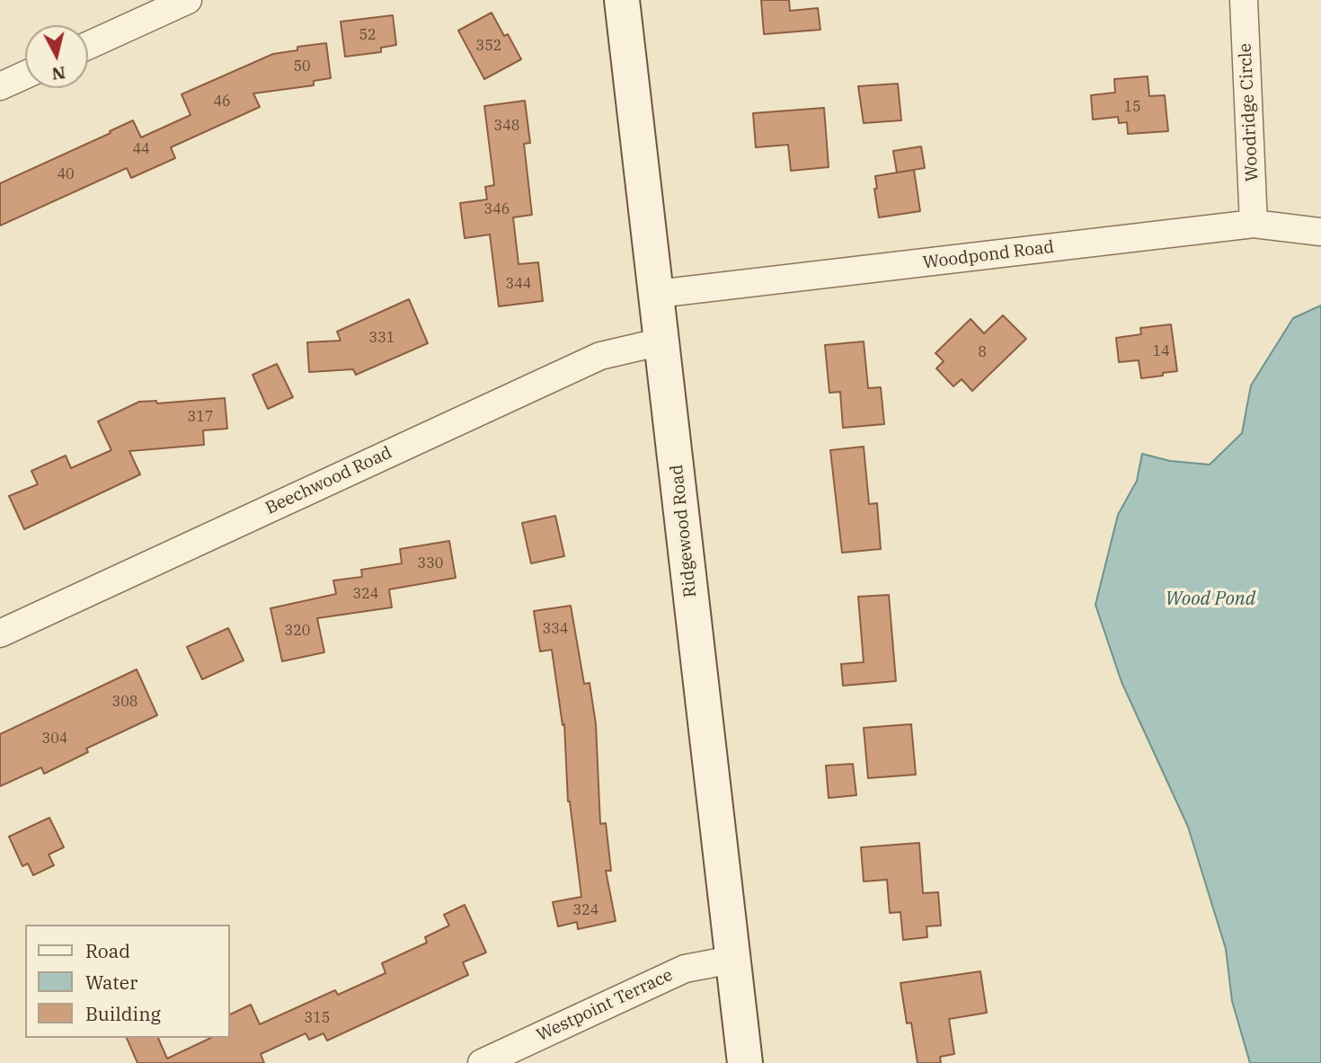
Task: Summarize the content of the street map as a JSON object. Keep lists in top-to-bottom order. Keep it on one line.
{"streets":{"main road":["Ridgewood Road"],"street":["Woodridge Circle","Woodpond Road","Beechwood Road","Westpoint Terrace"]},"crossings":[["Woodridge Circle","Woodpond Road"],["Woodpond Road","Ridgewood Road"],["Beechwood Road","Ridgewood Road"],["Ridgewood Road","Westpoint Terrace"]],"water":["Wood Pond"],"house_numbers":["52","352","50","46","15","348","44","40","346","344","331","14","8","317","330","324","334","320","308","304","324","315"],"legend":["Road","Water","Building"],"north":"bottom"}
